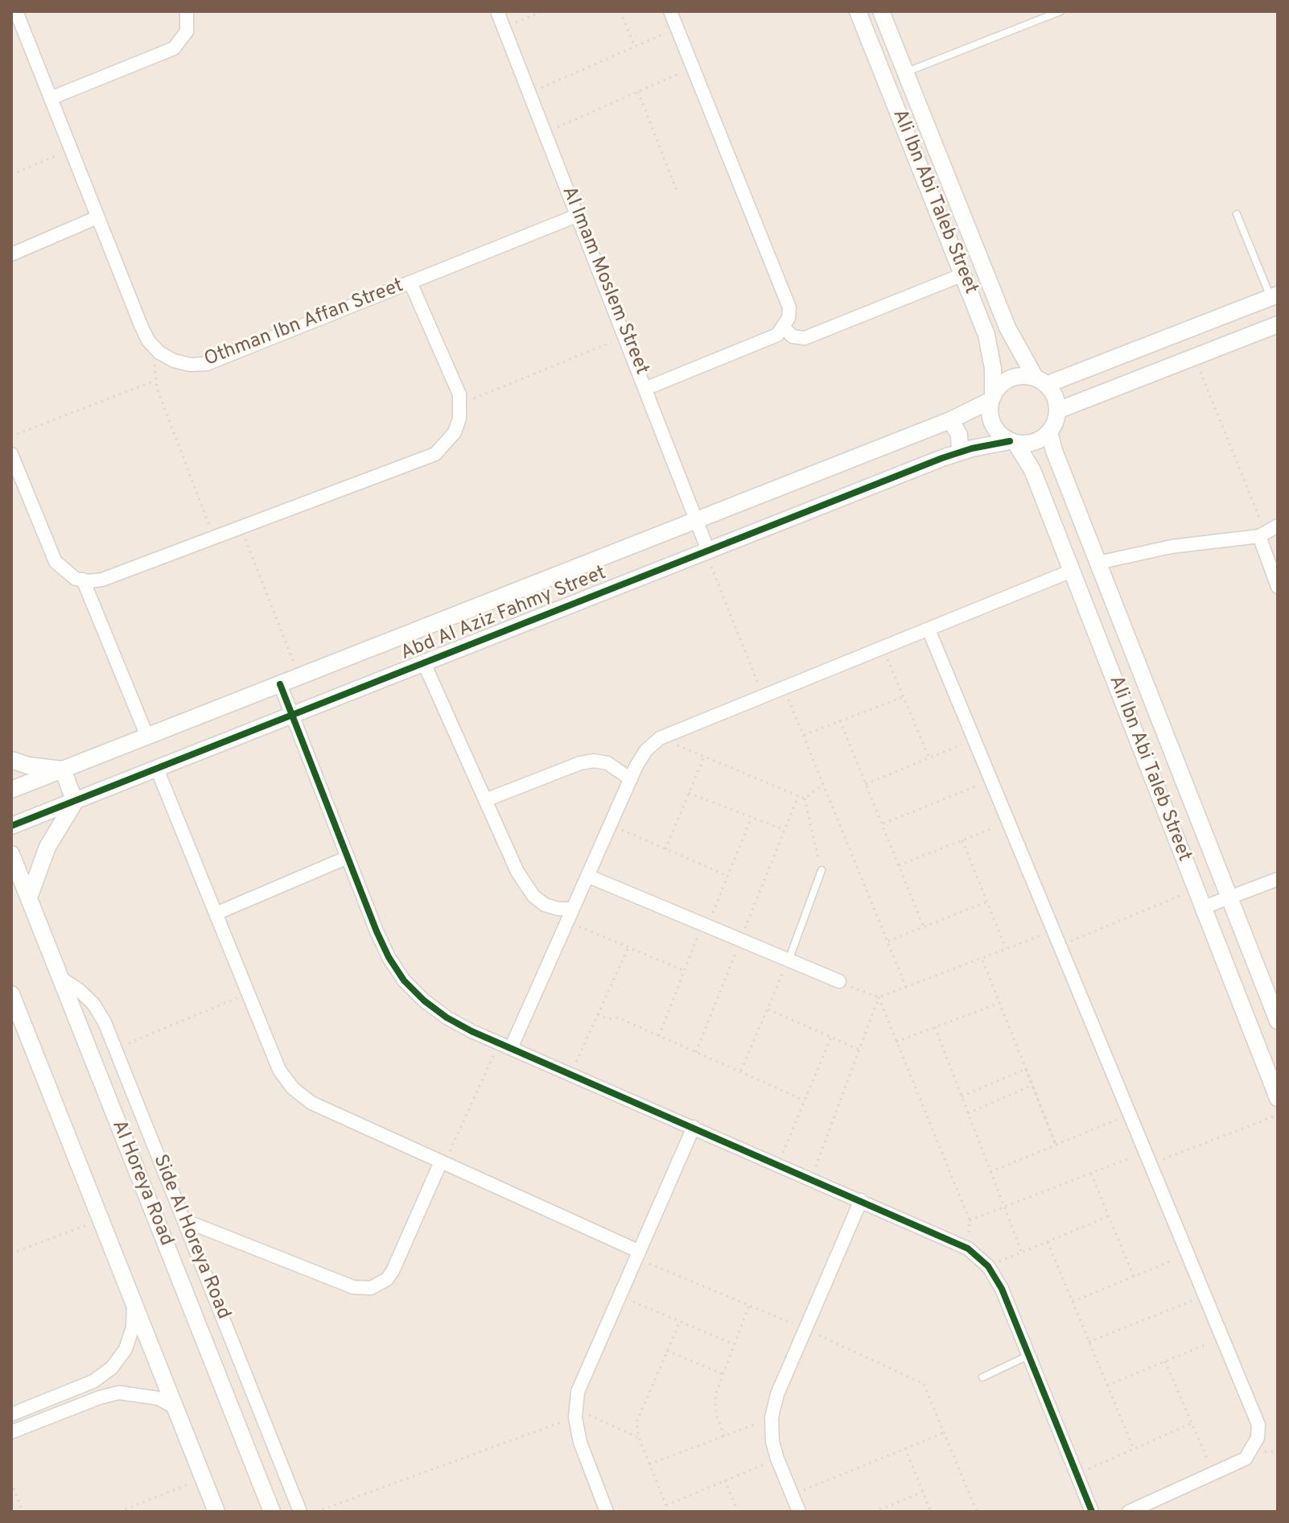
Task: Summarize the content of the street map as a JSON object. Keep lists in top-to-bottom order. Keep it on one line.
{"streets":{"street":["Ali Ibn Abi Taleb Street","Al Imam Moslem Street","Othman Ibn Affan Street","Abd Al Aziz Fahmy Street","Al Horeya Road","Side Al Horeya Road"]},"crossings":[["Ali Ibn Abi Taleb Street","Abd Al Aziz Fahmy Street"],["Al Imam Moslem Street","Othman Ibn Affan Street"],["Al Imam Moslem Street","Abd Al Aziz Fahmy Street"],["Al Horeya Road","Side Al Horeya Road"]]}
